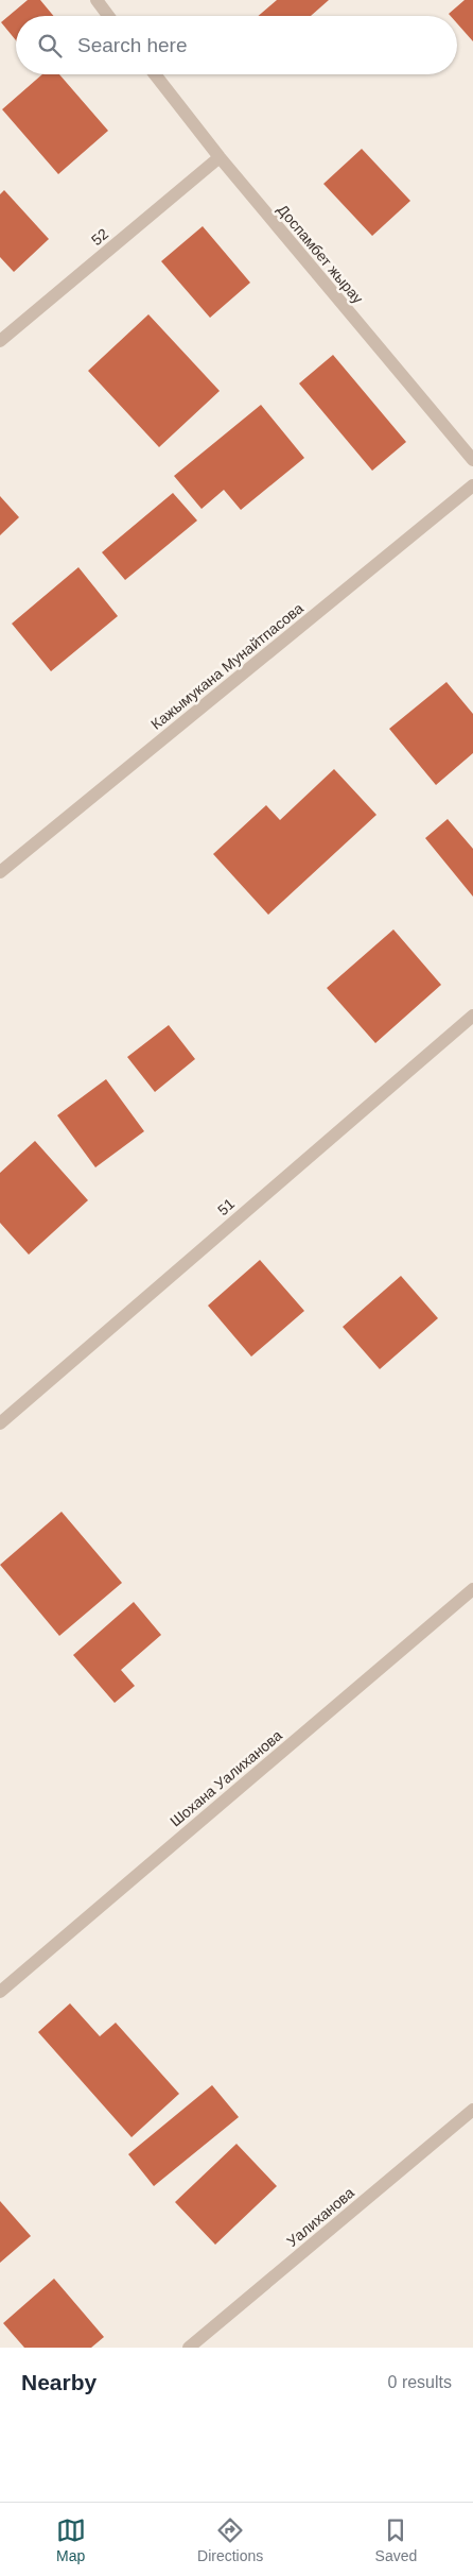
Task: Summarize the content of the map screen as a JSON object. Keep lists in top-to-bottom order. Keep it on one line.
{"streets":{"street":["52","Доспамбет жырау","Кажымукана Мунайтпасова","51","Шохана Уалиханова","Уалиханова"]},"crossings":[["52","Доспамбет жырау"]],"page":{"search":"Search here","heading":["Nearby","0 results"],"nav":["Map","Directions","Saved"]}}
